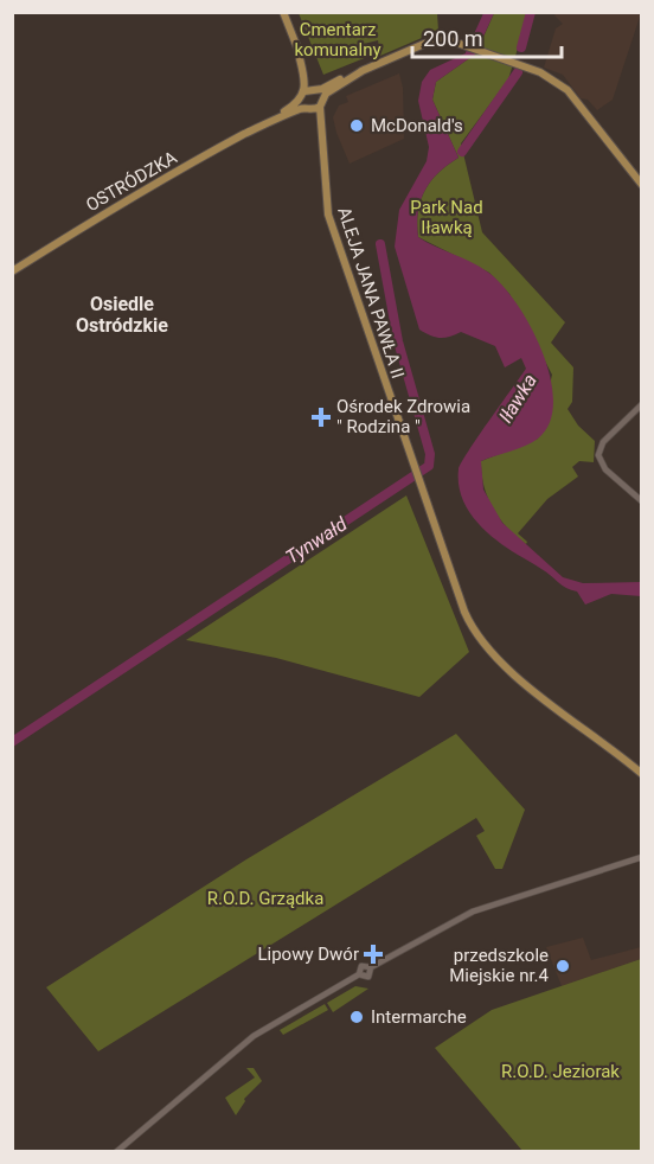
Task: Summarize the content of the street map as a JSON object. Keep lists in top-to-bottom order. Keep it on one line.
{"streets":{"main road":["OSTRÓDZKA","ALEJA JANA PAWŁA II"]},"crossings":[["OSTRÓDZKA","ALEJA JANA PAWŁA II"]],"districts":["Osiedle Ostródzkie"],"water":["Iławka","Tynwałd"],"parks":["Cmentarz komunalny","Park Nad Iławką","R.O.D. Grządka","R.O.D. Jeziorak"],"places":{"other":["McDonald's","przedszkole Miejskie nr.4","Intermarche"],"health":["Ośrodek Zdrowia \" Rodzina \"","Lipowy Dwór"]},"scale_bar":"200 m"}
